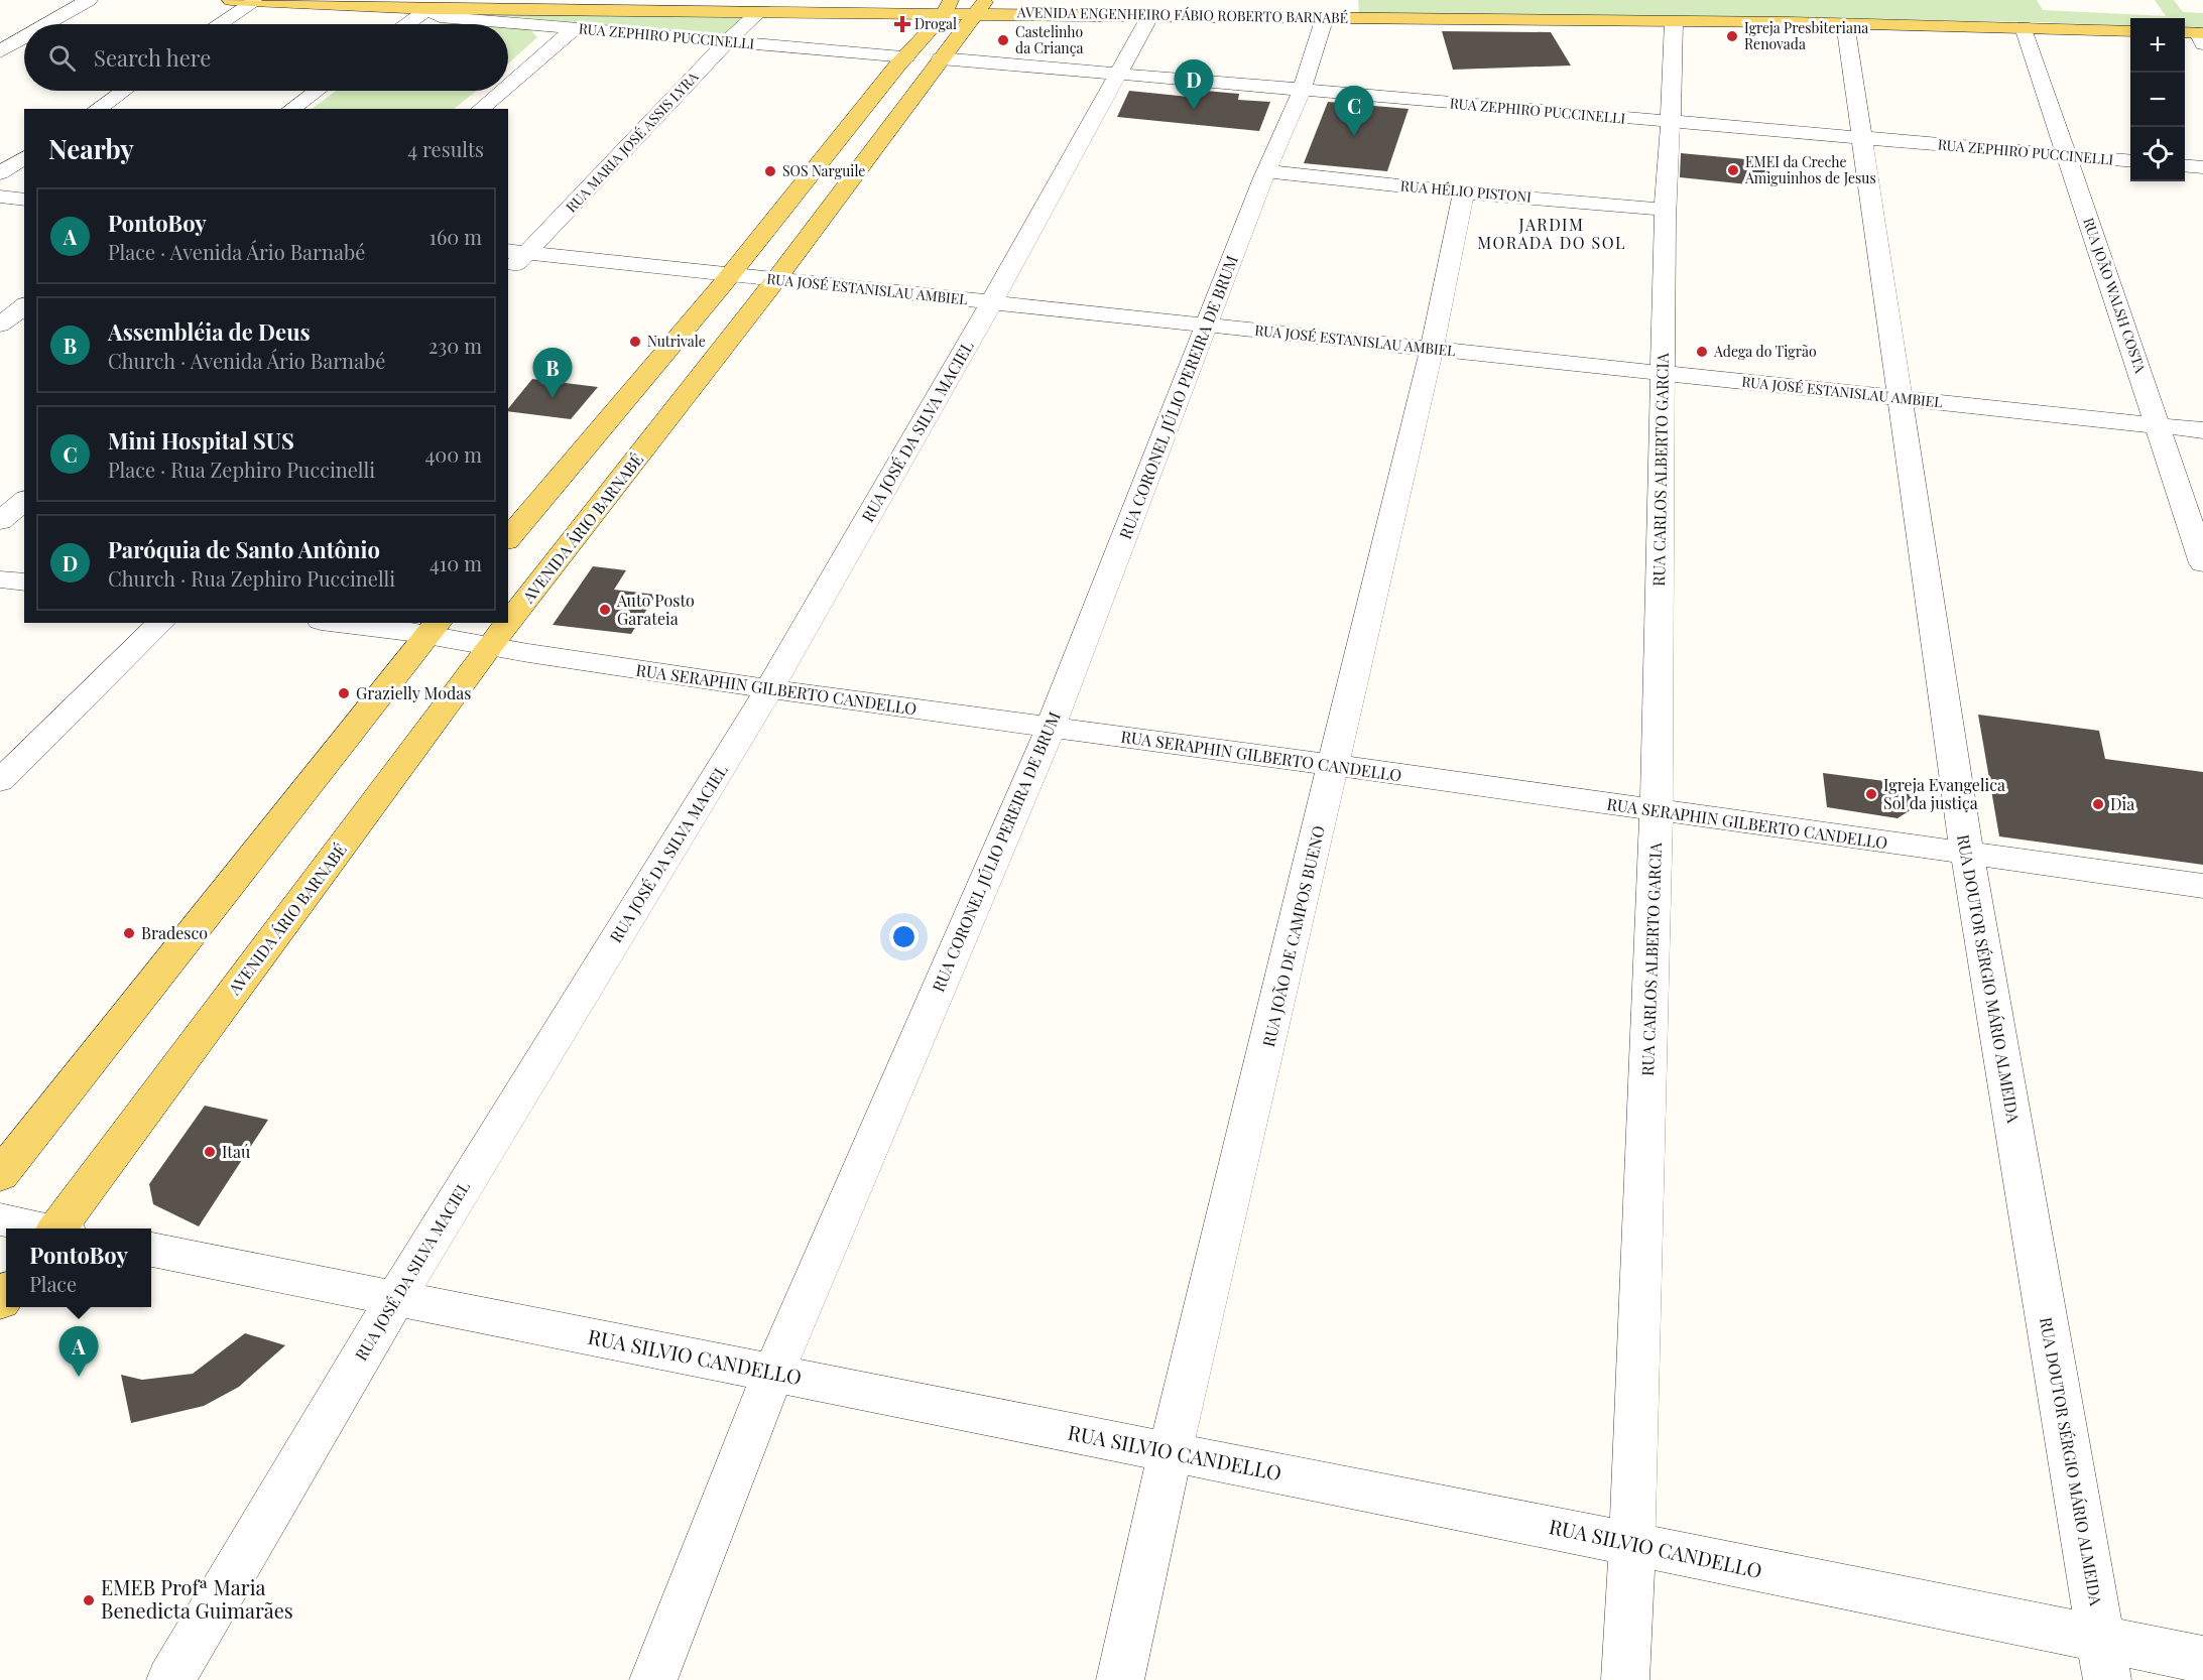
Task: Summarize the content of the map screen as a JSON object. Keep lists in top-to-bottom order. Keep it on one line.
{"streets":{"main road":["AVENIDA ENGENHEIRO FÁBIO ROBERTO BARNABÉ","AVENIDA ÁRIO BARNABÉ"],"street":["RUA ZEPHIRO PUCCINELLI","RUA MARIA JOSÉ ASSIS LYRA","RUA HÉLIO PISTONI","RUA JOSÉ ESTANISLAU AMBIEL","RUA JOÃO WALSH COSTA","RUA CORONEL JÚLIO PEREIRA DE BRUM","RUA JOSÉ DA SILVA MACIEL","RUA CARLOS ALBERTO GARCIA","RUA SERAPHIN GILBERTO CANDELLO","RUA JOÃO DE CAMPOS BUENO","RUA DOUTOR SÉRGIO MÁRIO ALMEIDA","RUA SILVIO CANDELLO"]},"crossings":[["AVENIDA ENGENHEIRO FÁBIO ROBERTO BARNABÉ","RUA ZEPHIRO PUCCINELLI"],["AVENIDA ENGENHEIRO FÁBIO ROBERTO BARNABÉ","RUA MARIA JOSÉ ASSIS LYRA"],["AVENIDA ENGENHEIRO FÁBIO ROBERTO BARNABÉ","RUA JOÃO WALSH COSTA"],["AVENIDA ENGENHEIRO FÁBIO ROBERTO BARNABÉ","RUA CORONEL JÚLIO PEREIRA DE BRUM"],["AVENIDA ENGENHEIRO FÁBIO ROBERTO BARNABÉ","RUA JOSÉ DA SILVA MACIEL"],["AVENIDA ENGENHEIRO FÁBIO ROBERTO BARNABÉ","RUA CARLOS ALBERTO GARCIA"],["AVENIDA ENGENHEIRO FÁBIO ROBERTO BARNABÉ","AVENIDA ÁRIO BARNABÉ"],["AVENIDA ENGENHEIRO FÁBIO ROBERTO BARNABÉ","RUA DOUTOR SÉRGIO MÁRIO ALMEIDA"],["RUA ZEPHIRO PUCCINELLI","RUA MARIA JOSÉ ASSIS LYRA"],["RUA ZEPHIRO PUCCINELLI","RUA JOÃO WALSH COSTA"],["RUA ZEPHIRO PUCCINELLI","RUA CORONEL JÚLIO PEREIRA DE BRUM"],["RUA ZEPHIRO PUCCINELLI","RUA JOSÉ DA SILVA MACIEL"],["RUA ZEPHIRO PUCCINELLI","RUA CARLOS ALBERTO GARCIA"],["RUA ZEPHIRO PUCCINELLI","AVENIDA ÁRIO BARNABÉ"],["RUA ZEPHIRO PUCCINELLI","RUA DOUTOR SÉRGIO MÁRIO ALMEIDA"],["RUA MARIA JOSÉ ASSIS LYRA","RUA JOSÉ ESTANISLAU AMBIEL"],["RUA HÉLIO PISTONI","RUA CORONEL JÚLIO PEREIRA DE BRUM"],["RUA HÉLIO PISTONI","RUA CARLOS ALBERTO GARCIA"],["RUA HÉLIO PISTONI","RUA JOÃO DE CAMPOS BUENO"],["RUA JOSÉ ESTANISLAU AMBIEL","RUA JOÃO WALSH COSTA"],["RUA JOSÉ ESTANISLAU AMBIEL","RUA CORONEL JÚLIO PEREIRA DE BRUM"],["RUA JOSÉ ESTANISLAU AMBIEL","RUA JOSÉ DA SILVA MACIEL"],["RUA JOSÉ ESTANISLAU AMBIEL","RUA CARLOS ALBERTO GARCIA"],["RUA JOSÉ ESTANISLAU AMBIEL","AVENIDA ÁRIO BARNABÉ"],["RUA JOSÉ ESTANISLAU AMBIEL","RUA JOÃO DE CAMPOS BUENO"],["RUA JOSÉ ESTANISLAU AMBIEL","RUA DOUTOR SÉRGIO MÁRIO ALMEIDA"],["RUA CORONEL JÚLIO PEREIRA DE BRUM","RUA SERAPHIN GILBERTO CANDELLO"],["RUA CORONEL JÚLIO PEREIRA DE BRUM","RUA SILVIO CANDELLO"],["RUA JOSÉ DA SILVA MACIEL","RUA SERAPHIN GILBERTO CANDELLO"],["RUA JOSÉ DA SILVA MACIEL","RUA SILVIO CANDELLO"],["RUA CARLOS ALBERTO GARCIA","RUA SERAPHIN GILBERTO CANDELLO"],["RUA CARLOS ALBERTO GARCIA","RUA SILVIO CANDELLO"],["AVENIDA ÁRIO BARNABÉ","RUA SERAPHIN GILBERTO CANDELLO"],["RUA SERAPHIN GILBERTO CANDELLO","RUA JOÃO DE CAMPOS BUENO"],["RUA SERAPHIN GILBERTO CANDELLO","RUA DOUTOR SÉRGIO MÁRIO ALMEIDA"],["RUA JOÃO DE CAMPOS BUENO","RUA SILVIO CANDELLO"],["RUA DOUTOR SÉRGIO MÁRIO ALMEIDA","RUA SILVIO CANDELLO"]],"districts":["JARDIM MORADA DO SOL"],"places":{"health":["Drogal"],"other":["Igreja Presbiteriana Renovada","Castelinho da Criança","EMEI da Creche Amiguinhos de Jesus","SOS Narguile","Nutrivale","Adega do Tigrão","Auto Posto Garateia","Grazielly Modas","Igreja Evangelica Sol da justiça","Dia","Bradesco","Itaú","EMEB Profª Maria Benedicta Guimarães"]},"page":{"map_buttons":["+","−"],"search":"Search here","pins":["D","C","B","A"],"heading":["Nearby","4 results"],"list":[{"mark":"A","name":"PontoBoy","note":"Place · Avenida Ário Barnabé","value":"160 m"},{"mark":"B","name":"Assembléia de Deus","note":"Church · Avenida Ário Barnabé","value":"230 m"},{"mark":"C","name":"Mini Hospital SUS","note":"Place · Rua Zephiro Puccinelli","value":"400 m"},{"mark":"D","name":"Paróquia de Santo Antônio","note":"Church · Rua Zephiro Puccinelli","value":"410 m"}],"popup":["PontoBoy","Place"]}}
